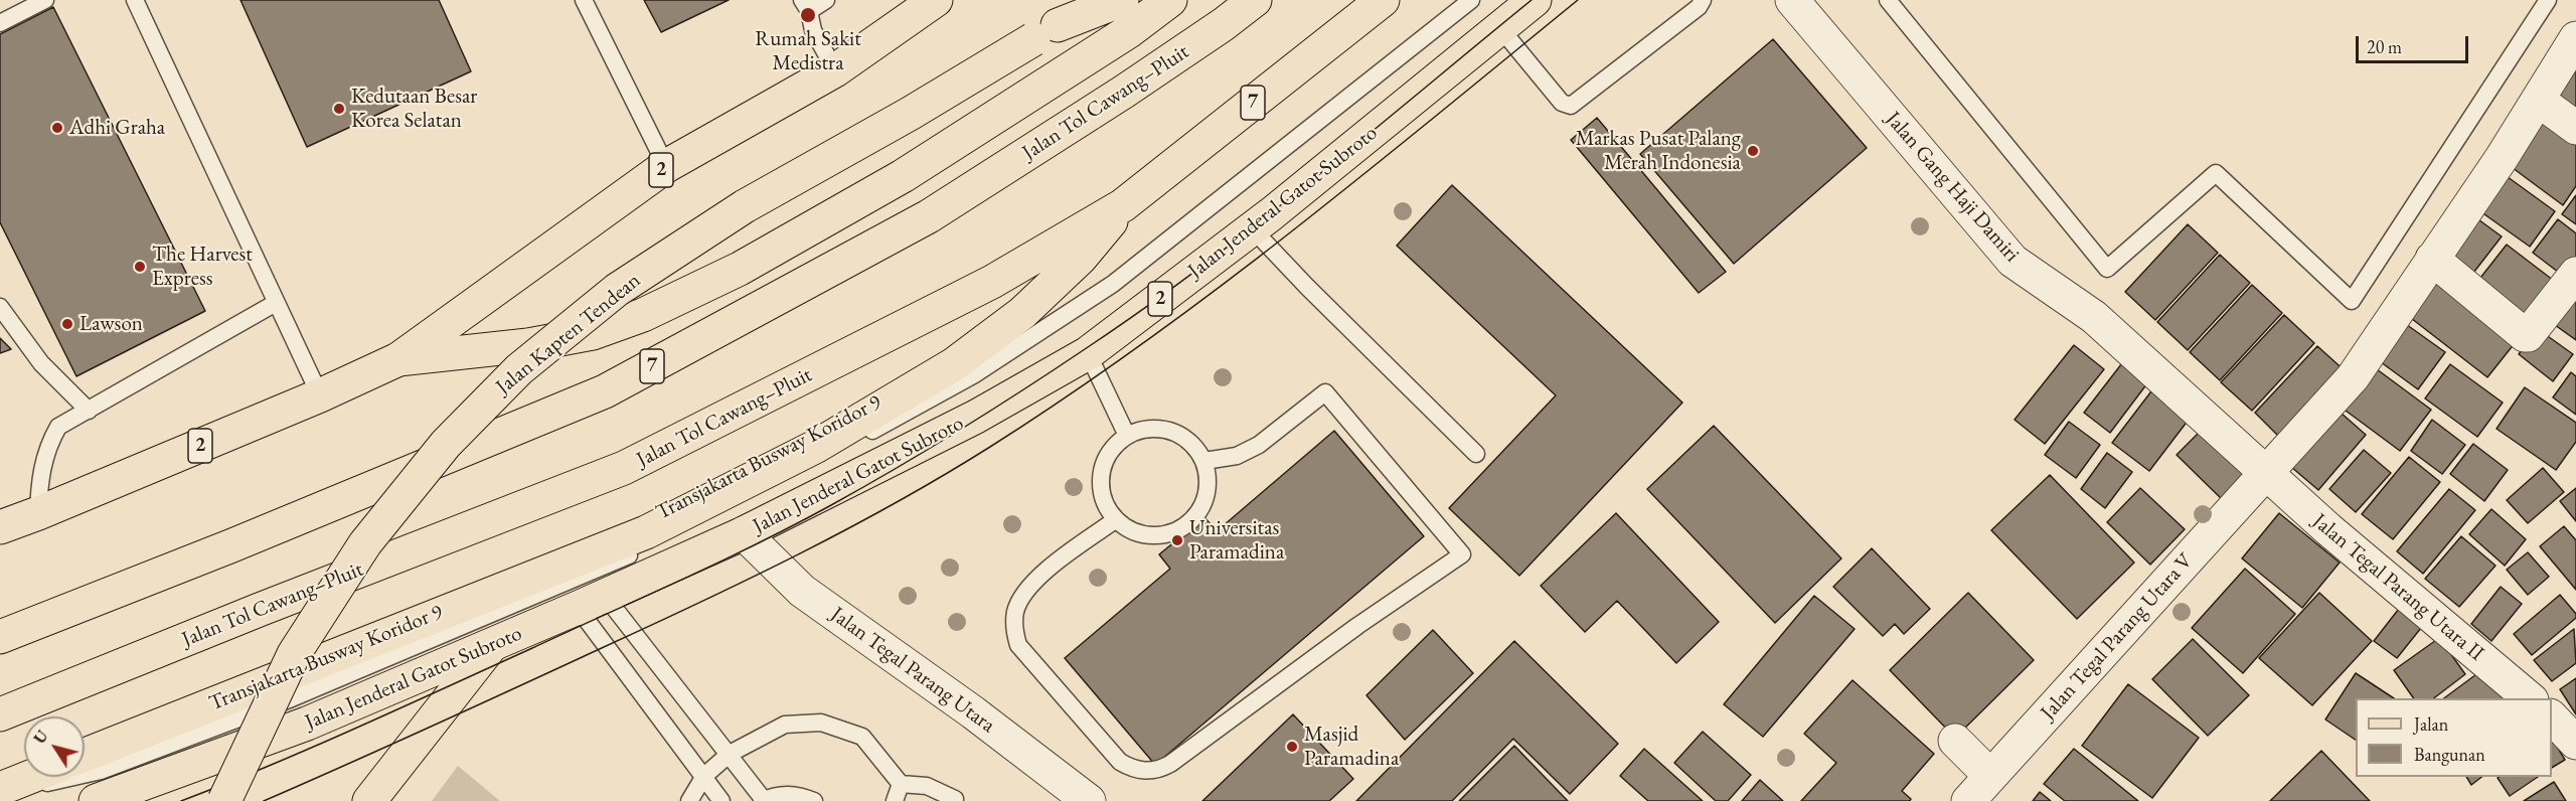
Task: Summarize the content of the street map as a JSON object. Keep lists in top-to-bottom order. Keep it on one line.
{"streets":{"main road":["Jalan Tol Cawang–Pluit","7","2","Jalan Jenderal Gatot Subroto","Jalan Kapten Tendean"],"street":["Jalan Gang Haji Damiri","Jalan Tegal Parang Utara II","Jalan Tegal Parang Utara V","Jalan Tegal Parang Utara"],"lane":["Transjakarta Busway Koridor 9"]},"crossings":[["Jalan Gang Haji Damiri","Jalan Tegal Parang Utara II"],["Jalan Gang Haji Damiri","Jalan Tegal Parang Utara V"],["Jalan Jenderal Gatot Subroto","Jalan Tegal Parang Utara"],["Jalan Tegal Parang Utara II","Jalan Tegal Parang Utara V"]],"places":["Rumah Sakit Medistra","Kedutaan Besar Korea Selatan","Adhi Graha","Markas Pusat Palang Merah Indonesia","The Harvest Express","Lawson","Universitas Paramadina","Masjid Paramadina"],"legend":["Jalan","Bangunan"],"scale_bar":"20 m","north":"top left"}
